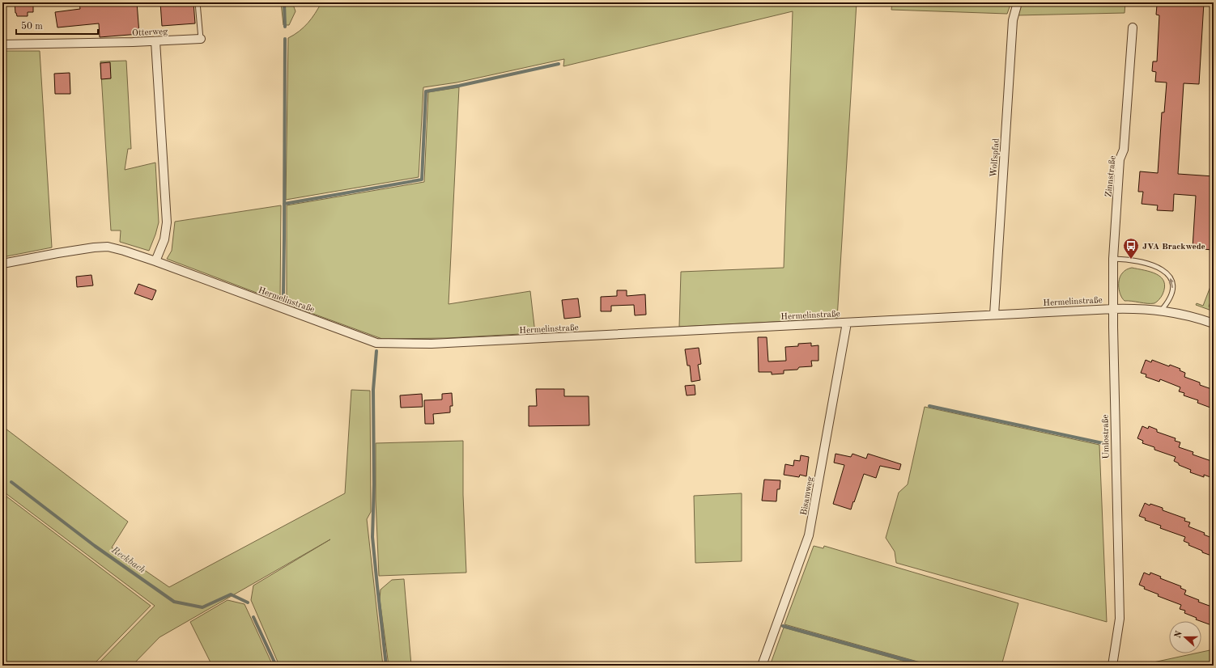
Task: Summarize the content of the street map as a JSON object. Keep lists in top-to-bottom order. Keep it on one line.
{"streets":{"street":["Otterweg","Wolfspfad","Zinnstraße","Hermelinstraße","Umlostraße","Bisamweg"]},"crossings":[["Wolfspfad","Hermelinstraße"],["Zinnstraße","Hermelinstraße"],["Zinnstraße","Umlostraße"],["Hermelinstraße","Umlostraße"],["Hermelinstraße","Bisamweg"]],"water":["Reckbach"],"places":{"bus stop":["JVA Brackwede"]},"scale_bar":"50 m","north":"left"}
